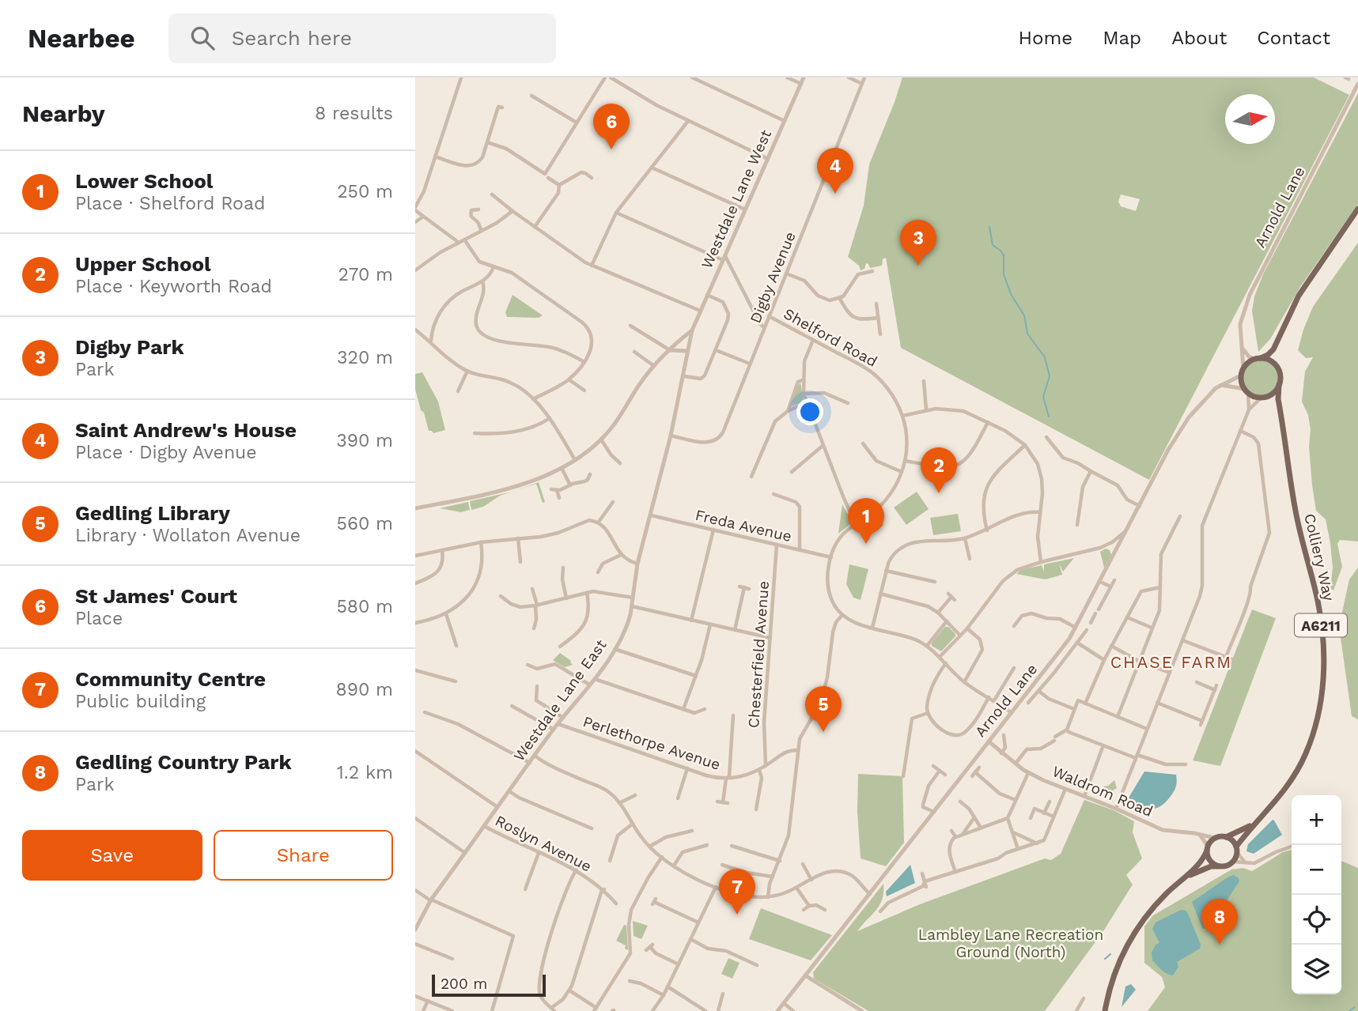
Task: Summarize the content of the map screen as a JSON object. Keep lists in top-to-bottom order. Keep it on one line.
{"streets":{"main road":["Colliery Way","A6211"],"street":["Westdale Lane West","Arnold Lane","Digby Avenue","Shelford Road","Freda Avenue","Chesterfield Avenue","Westdale Lane East","Perlethorpe Avenue","Waldrom Road","Roslyn Avenue"]},"crossings":[["Westdale Lane West","Westdale Lane East"],["Arnold Lane","Colliery Way"],["Arnold Lane","Waldrom Road"],["Digby Avenue","Shelford Road"],["Digby Avenue","Westdale Lane East"],["Shelford Road","Freda Avenue"],["Freda Avenue","Chesterfield Avenue"],["Freda Avenue","Westdale Lane East"],["Colliery Way","Waldrom Road"],["Chesterfield Avenue","Perlethorpe Avenue"],["Westdale Lane East","Perlethorpe Avenue"],["Westdale Lane East","Roslyn Avenue"]],"districts":["CHASE FARM"],"parks":["Lambley Lane Recreation Ground (North)"],"scale_bar":"200 m","north":"right","page":{"header":"Nearbee","search":"Search here","nav":["Home","Map","About","Contact"],"heading":["Nearby","8 results"],"pins":["6","4","3","2","1","5","7","8"],"list":[{"mark":"1","name":"Lower School","note":"Place · Shelford Road","value":"250 m"},{"mark":"2","name":"Upper School","note":"Place · Keyworth Road","value":"270 m"},{"mark":"3","name":"Digby Park","note":"Park","value":"320 m"},{"mark":"4","name":"Saint Andrew's House","note":"Place · Digby Avenue","value":"390 m"},{"mark":"5","name":"Gedling Library","note":"Library · Wollaton Avenue","value":"560 m"},{"mark":"6","name":"St James' Court","note":"Place","value":"580 m"},{"mark":"7","name":"Community Centre","note":"Public building","value":"890 m"},{"mark":"8","name":"Gedling Country Park","note":"Park","value":"1.2 km"}],"map_buttons":["+","−"],"buttons":["Save","Share"],"scale":"200 m"}}
